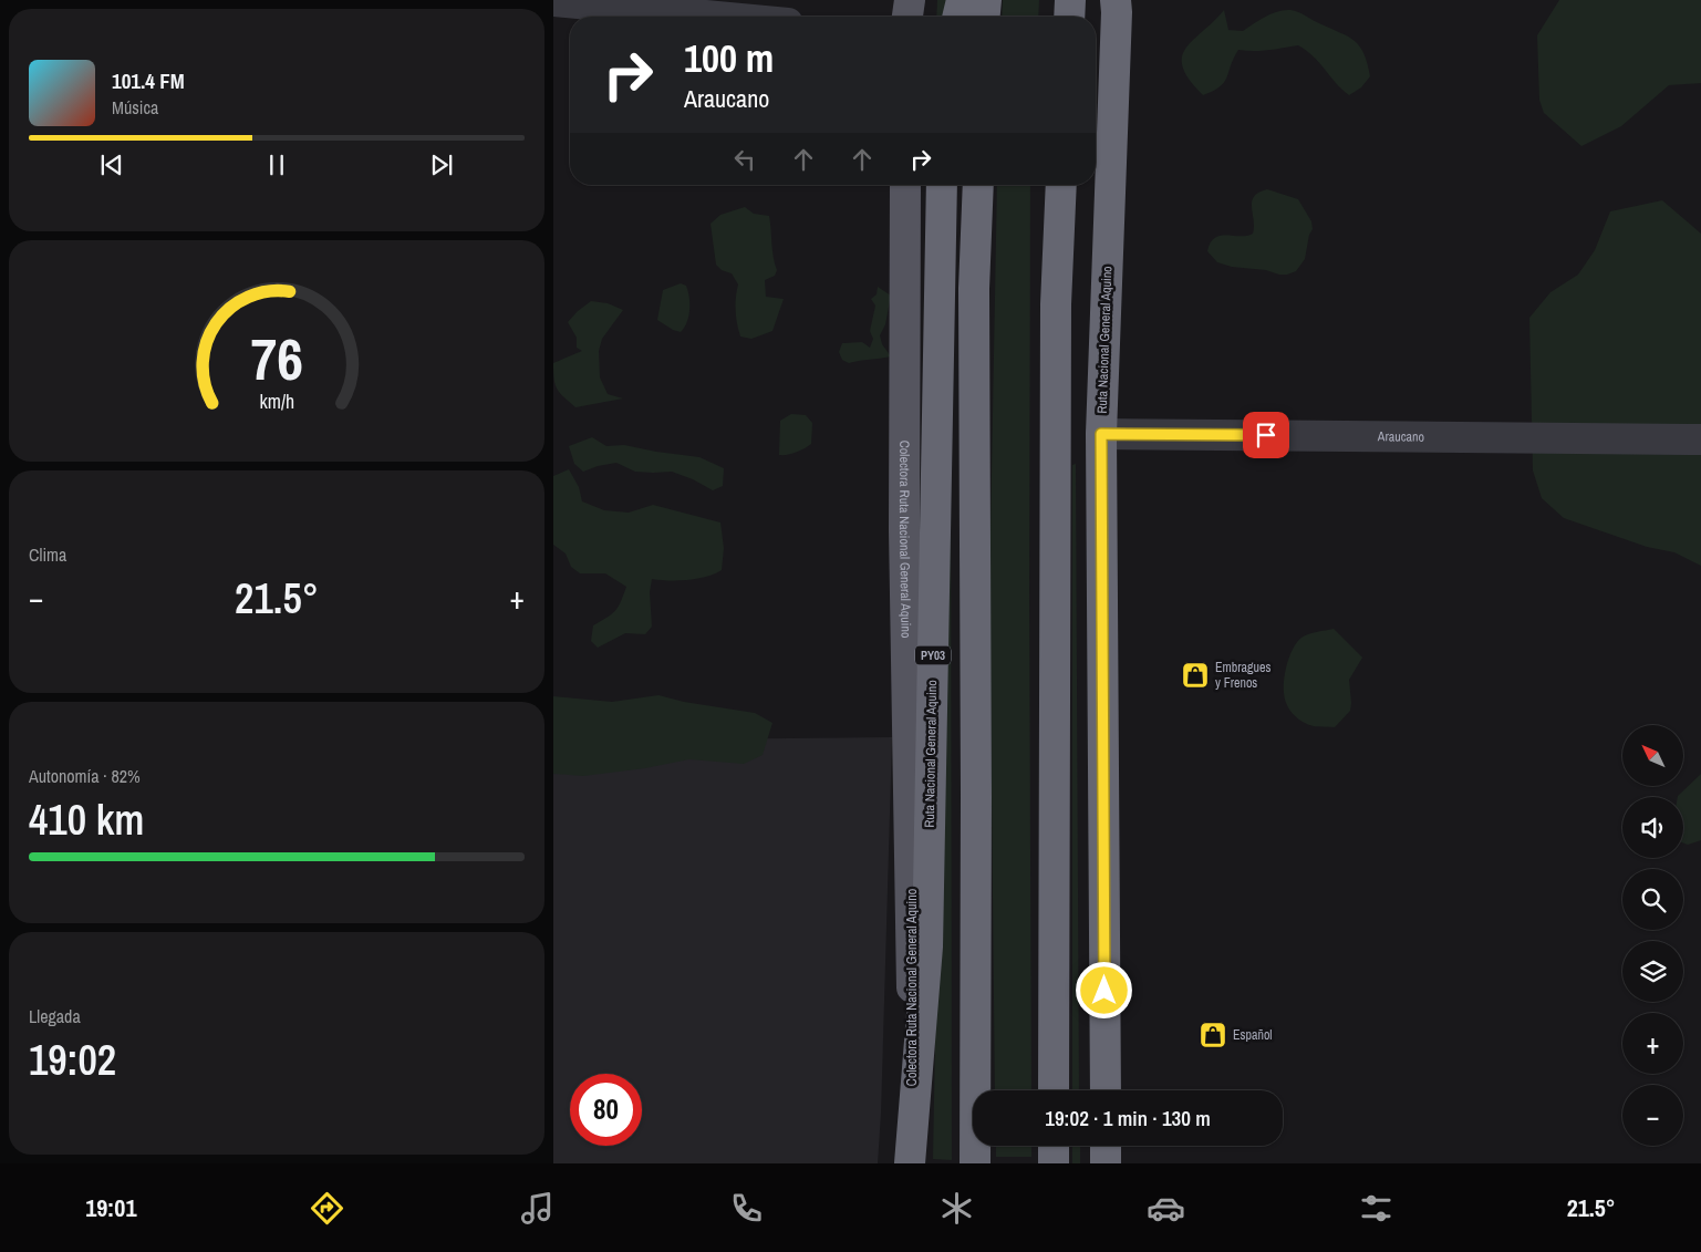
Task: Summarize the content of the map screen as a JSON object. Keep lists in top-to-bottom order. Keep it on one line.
{"streets":{"highway":["Ruta Nacional General Aquino","PY03"],"main road":["Colectora Ruta Nacional General Aquino"],"street":["Araucano"]},"crossings":[["Ruta Nacional General Aquino","Araucano"],["Ruta Nacional General Aquino","Colectora Ruta Nacional General Aquino"]],"places":{"shop":["Embragues y Frenos","Español"]},"north":"top left","page":{"turn":["100 m","Araucano"],"song":["101.4 FM","Música"],"tile":["Clima",["Autonomía · 82%","410 km"],["Llegada","19:02"]],"heat":["−","21.5°","+"],"map_buttons":["+","−"],"limit":"80","trip":"19:02 · 1 min · 130 m","tabs":["19:01","21.5°"],"gauge":["76","km/h"]}}
